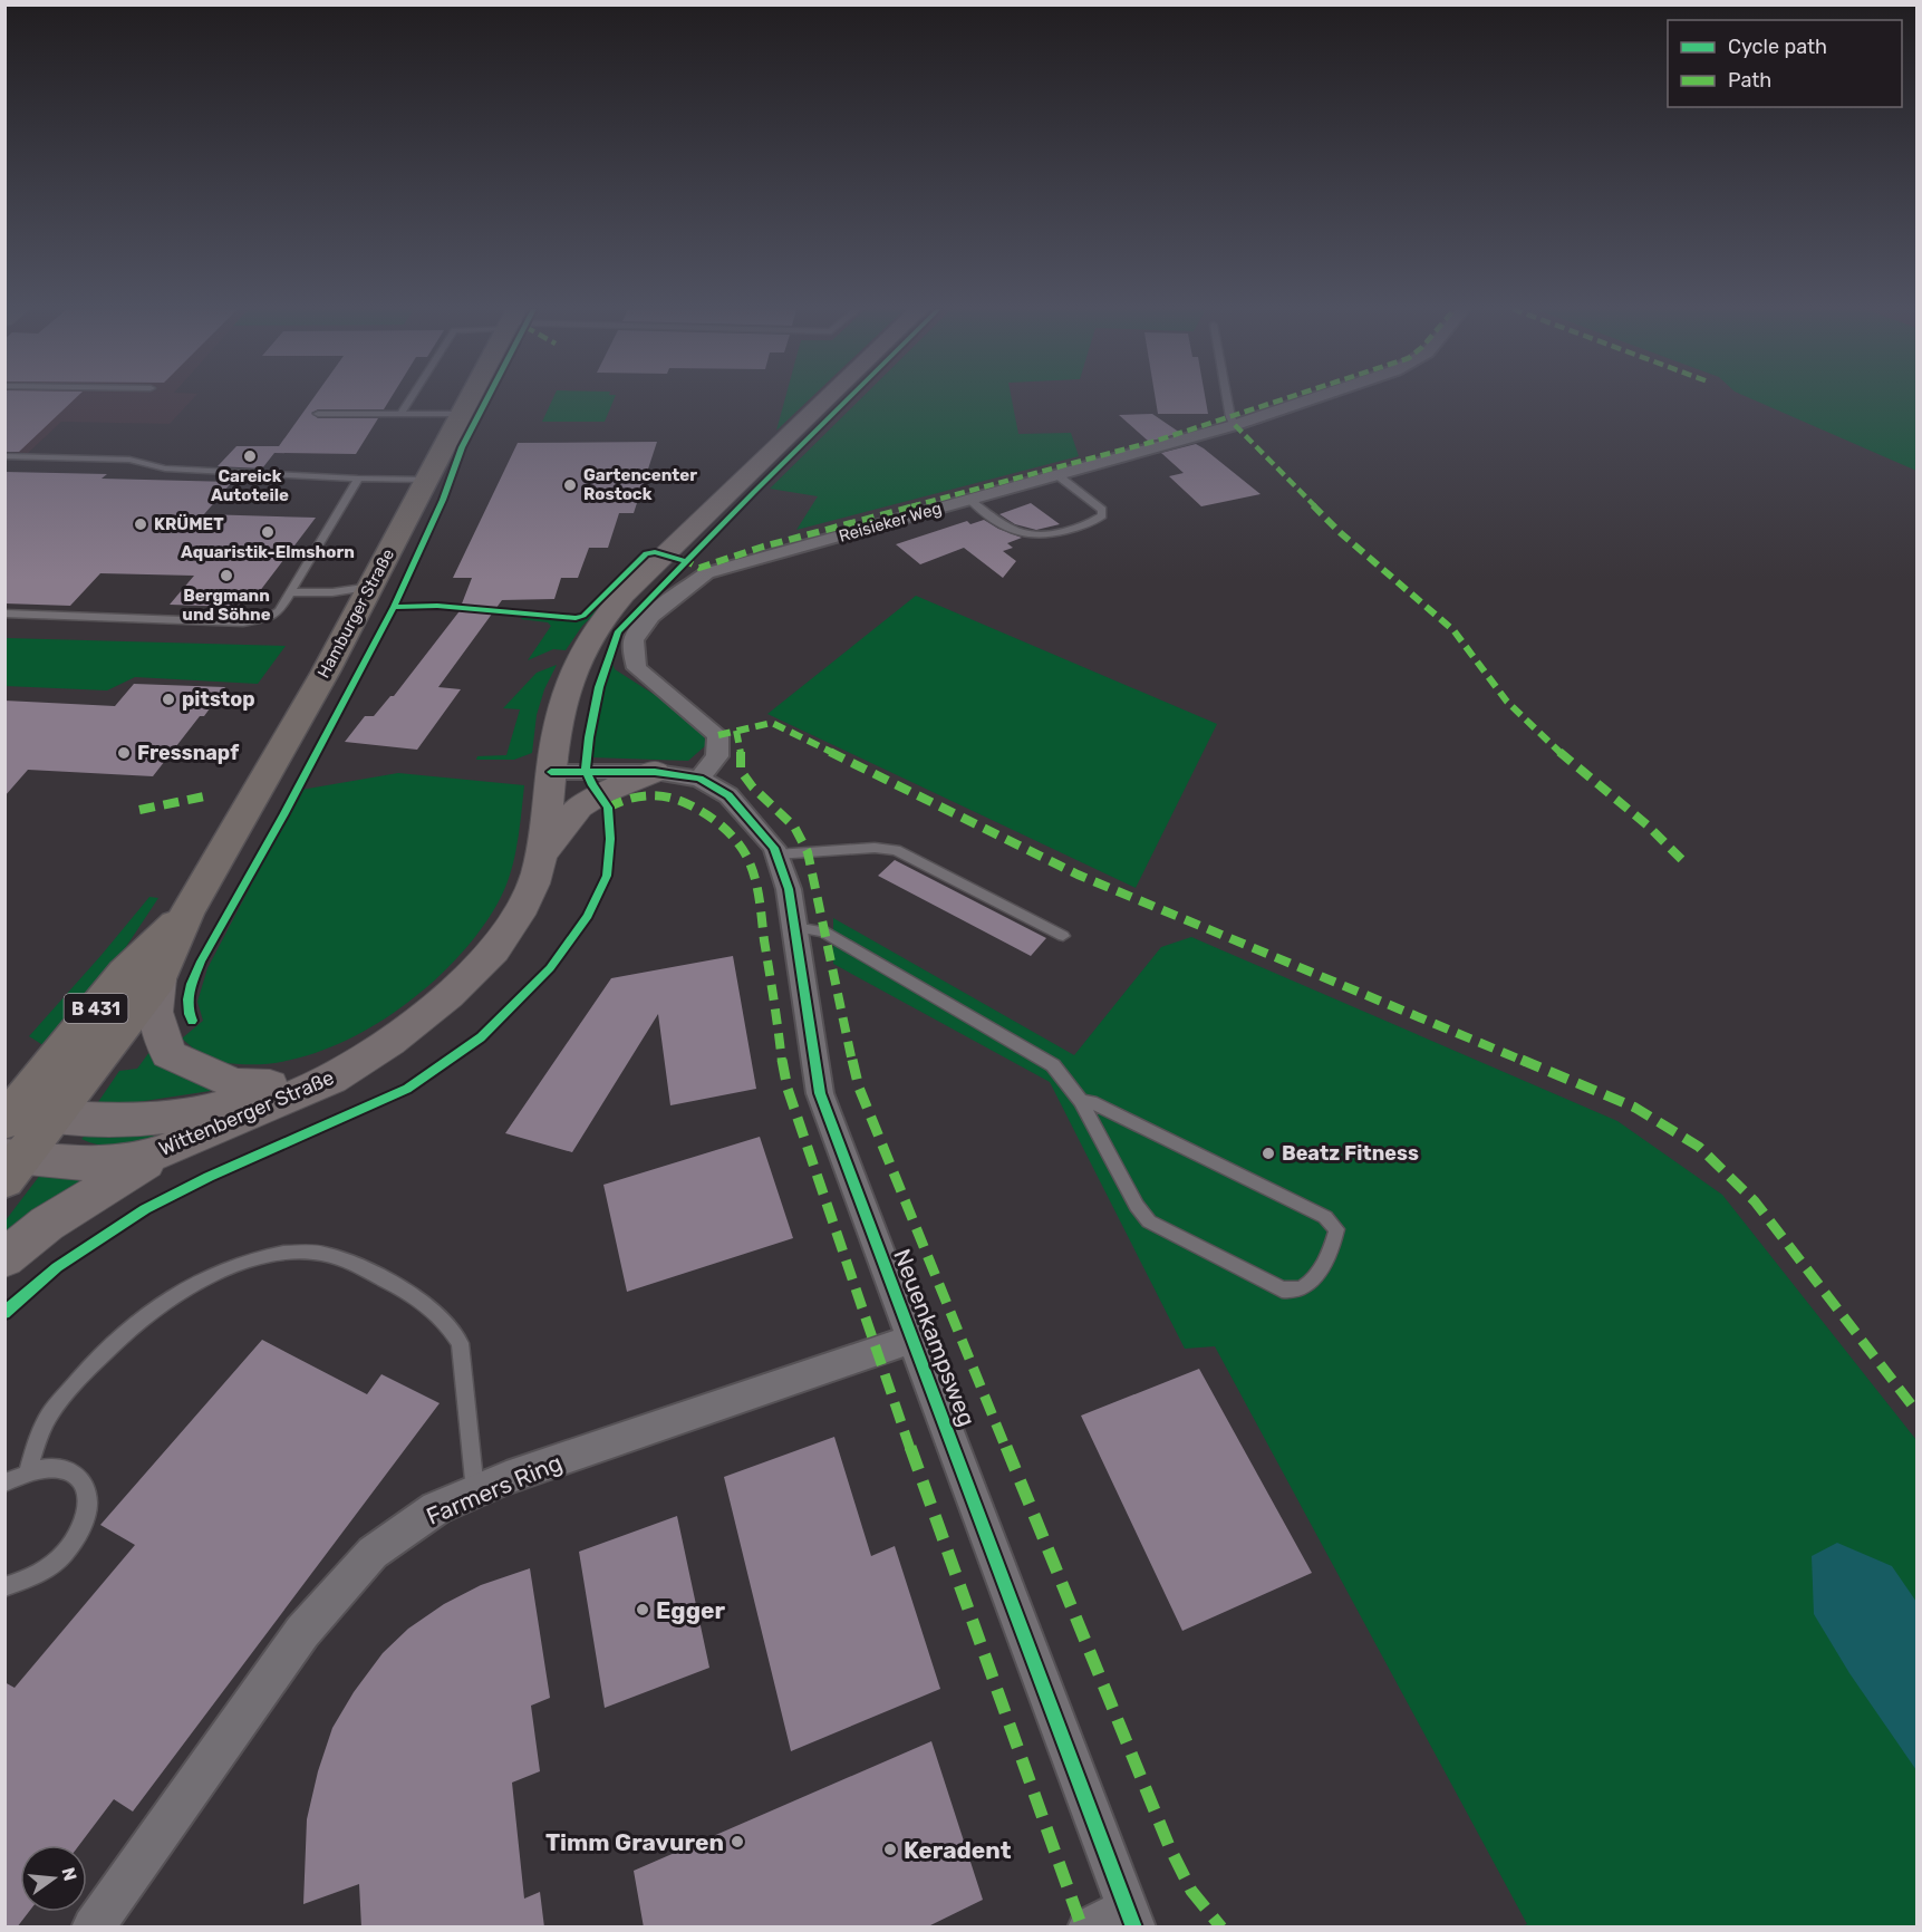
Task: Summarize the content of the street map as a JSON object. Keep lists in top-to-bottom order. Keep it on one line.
{"streets":{"main road":["Hamburger Straße","B 431","Wittenberger Straße"],"street":["Reisieker Weg","Neuenkampsweg","Farmers Ring"]},"crossings":[["Reisieker Weg","Neuenkampsweg"],["Hamburger Straße","Wittenberger Straße"],["Neuenkampsweg","Farmers Ring"]],"places":["Careick Autoteile","Gartencenter Rostock","KRÜMET","Aquaristik-Elmshorn","Bergmann und Söhne","pitstop","Fressnapf","Beatz Fitness","Egger","Timm Gravuren","Keradent"],"legend":["Cycle path","Path"],"north":"right"}
